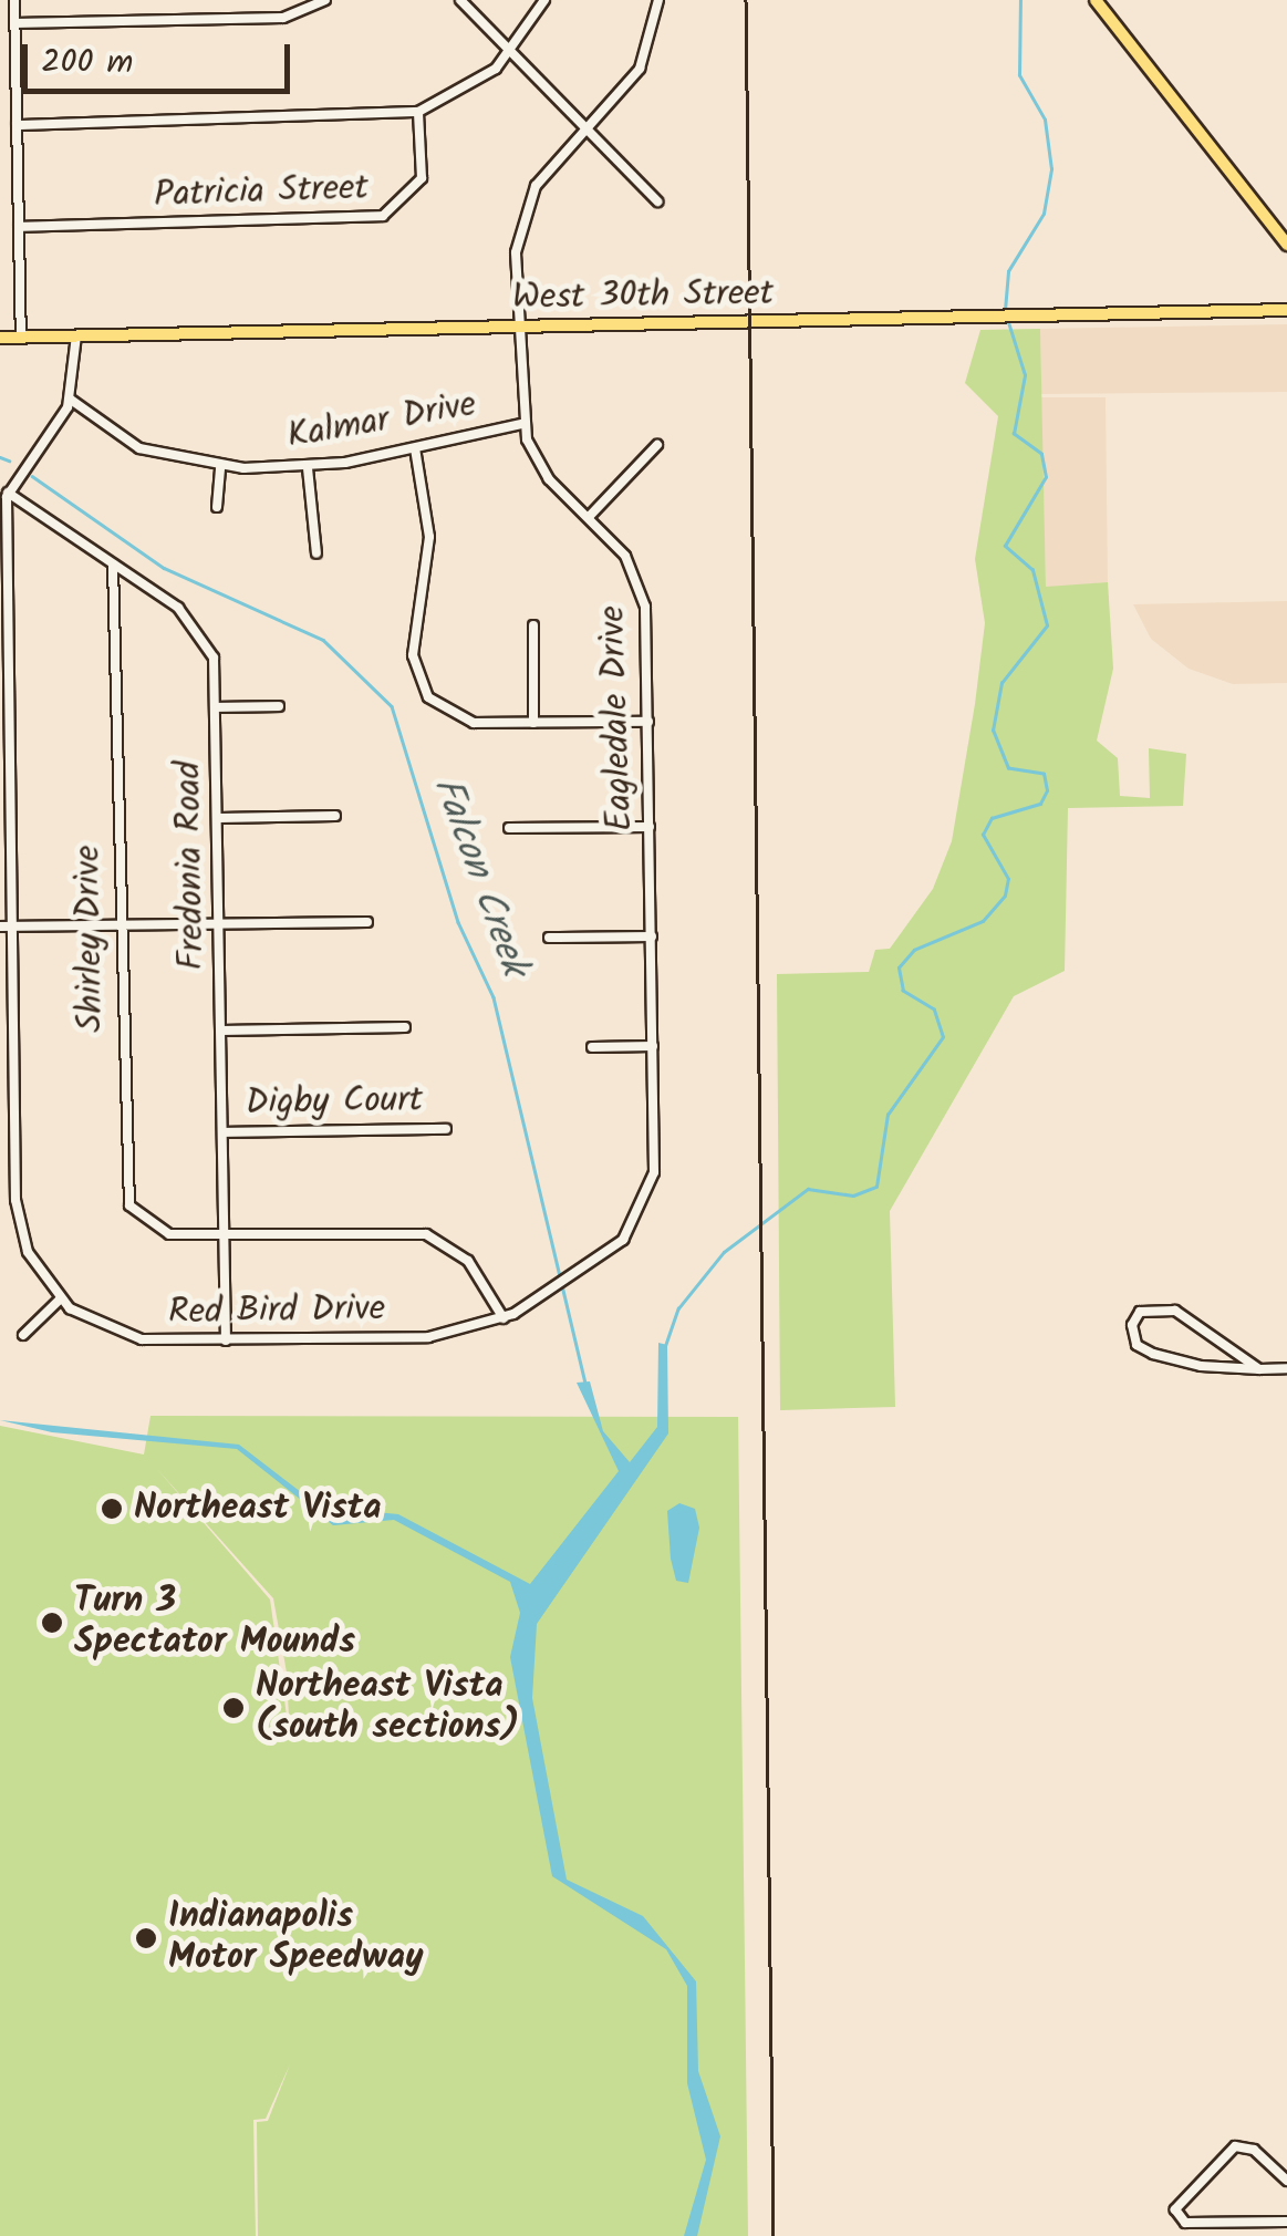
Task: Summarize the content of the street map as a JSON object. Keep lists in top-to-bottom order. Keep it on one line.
{"streets":{"main road":["West 30th Street"],"street":["Patricia Street","Kalmar Drive","Eagledale Drive","Fredonia Road","Shirley Drive","Digby Court","Red Bird Drive"]},"crossings":[["West 30th Street","Eagledale Drive"],["Kalmar Drive","Eagledale Drive"],["Eagledale Drive","Shirley Drive"],["Eagledale Drive","Red Bird Drive"],["Fredonia Road","Shirley Drive"],["Fredonia Road","Digby Court"],["Fredonia Road","Red Bird Drive"],["Shirley Drive","Red Bird Drive"]],"water":["Falcon Creek"],"places":["Northeast Vista","Turn 3 Spectator Mounds","Northeast Vista (south sections)","Indianapolis Motor Speedway"],"scale_bar":"200 m"}
